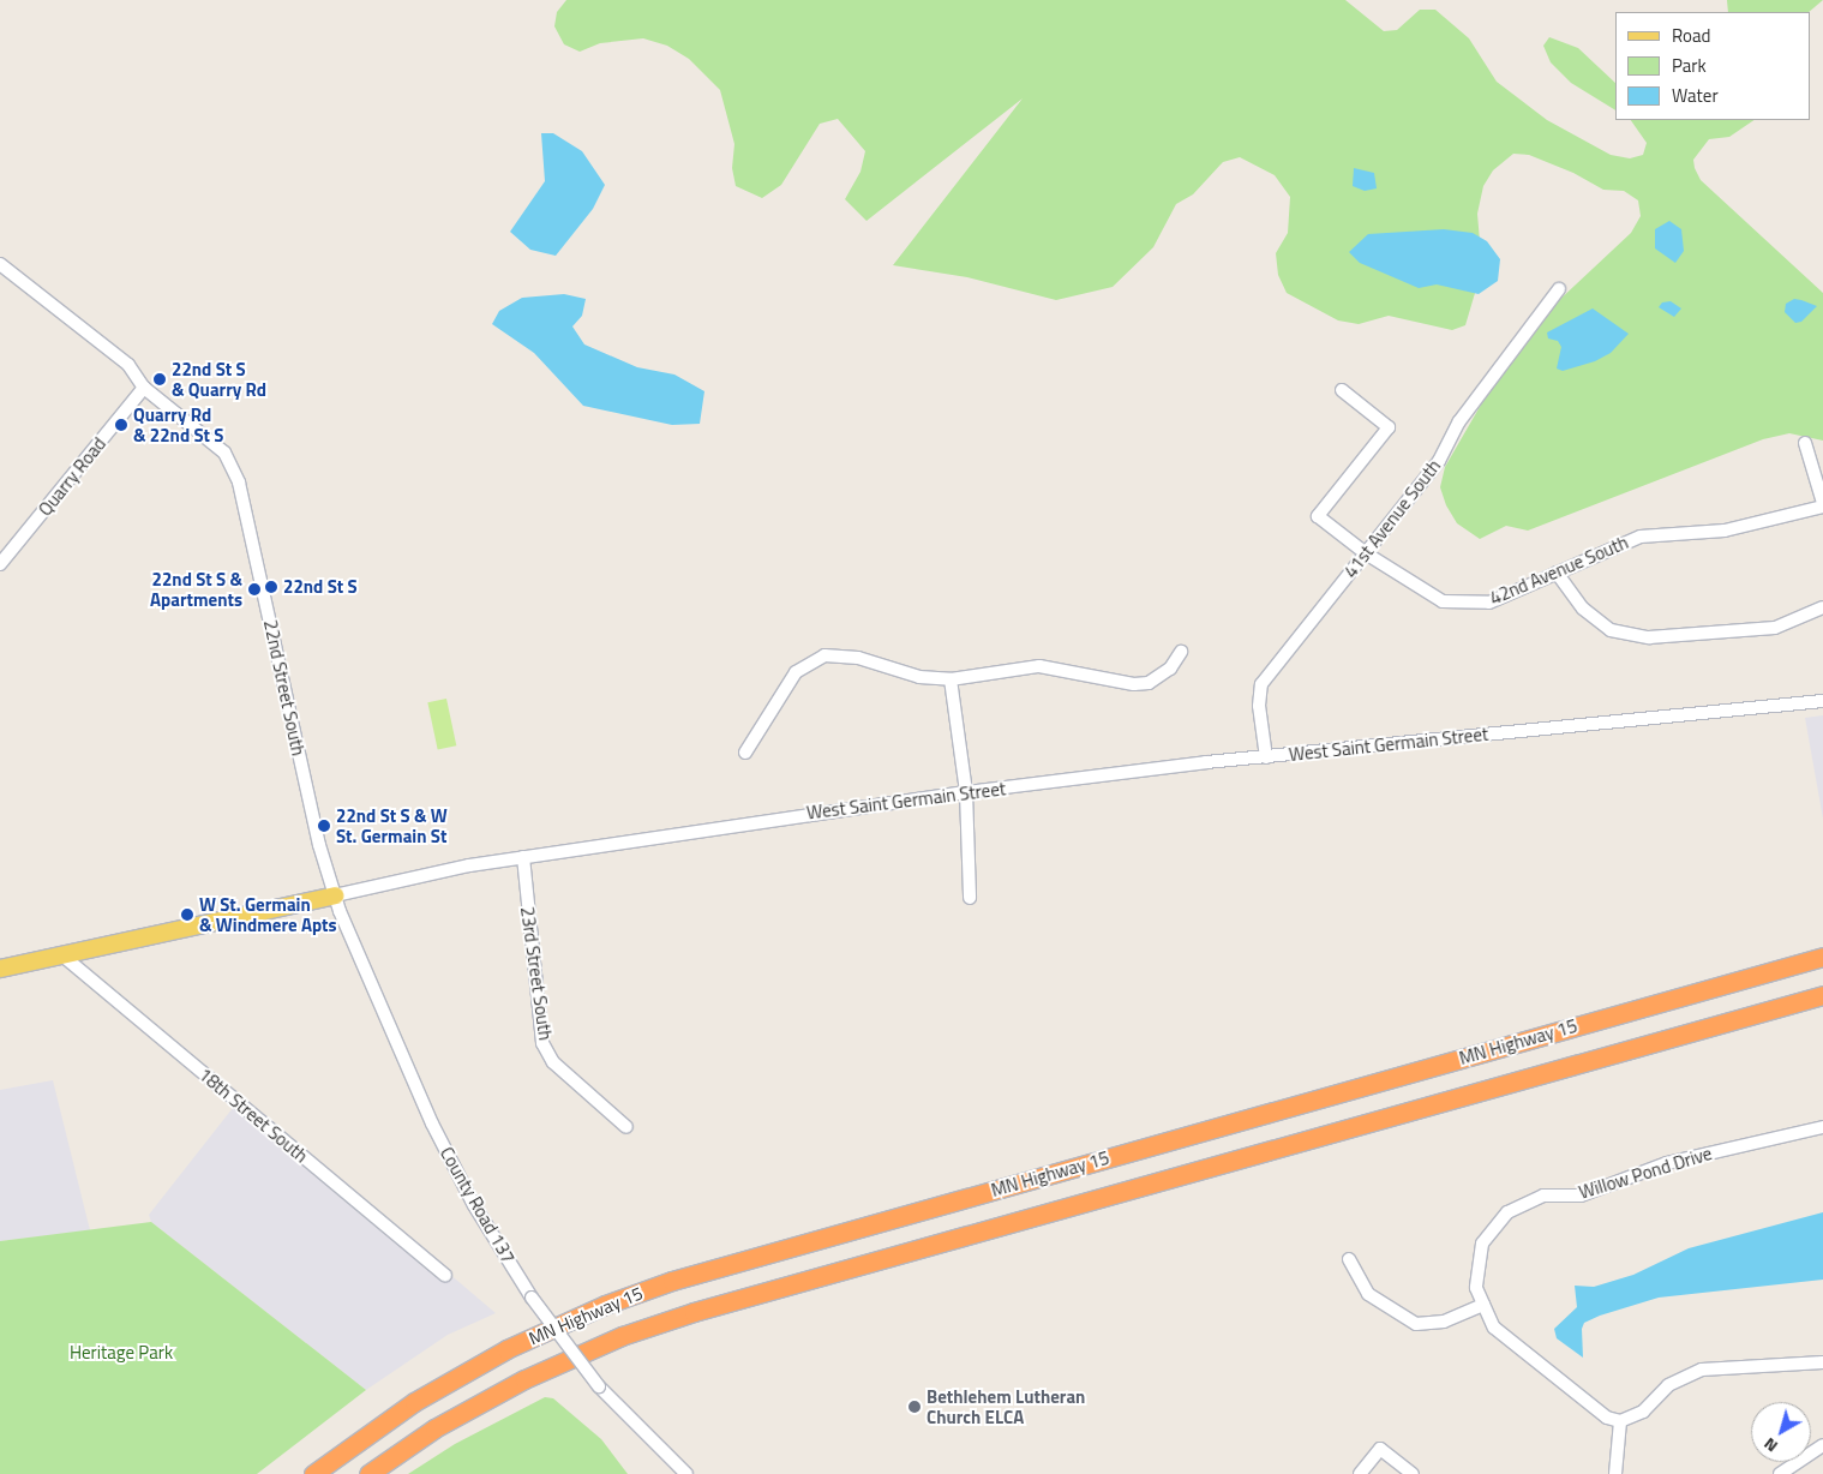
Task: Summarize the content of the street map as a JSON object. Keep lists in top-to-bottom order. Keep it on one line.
{"streets":{"highway":["MN Highway 15"],"main road":["West Saint Germain Street"],"street":["Quarry Road","41st Avenue South","42nd Avenue South","22nd Street South","23rd Street South","18th Street South","Willow Pond Drive","County Road 137"]},"crossings":[["Quarry Road","22nd Street South"],["41st Avenue South","42nd Avenue South"],["41st Avenue South","West Saint Germain Street"],["22nd Street South","West Saint Germain Street"],["22nd Street South","County Road 137"],["West Saint Germain Street","23rd Street South"],["West Saint Germain Street","18th Street South"],["West Saint Germain Street","County Road 137"]],"parks":["Heritage Park"],"places":["22nd St S & Quarry Rd","Quarry Rd & 22nd St S","22nd St S","22nd St S & Apartments","22nd St S & W St. Germain St","W St. Germain & Windmere Apts","Bethlehem Lutheran Church ELCA"],"legend":["Road","Park","Water"],"north":"bottom left"}
